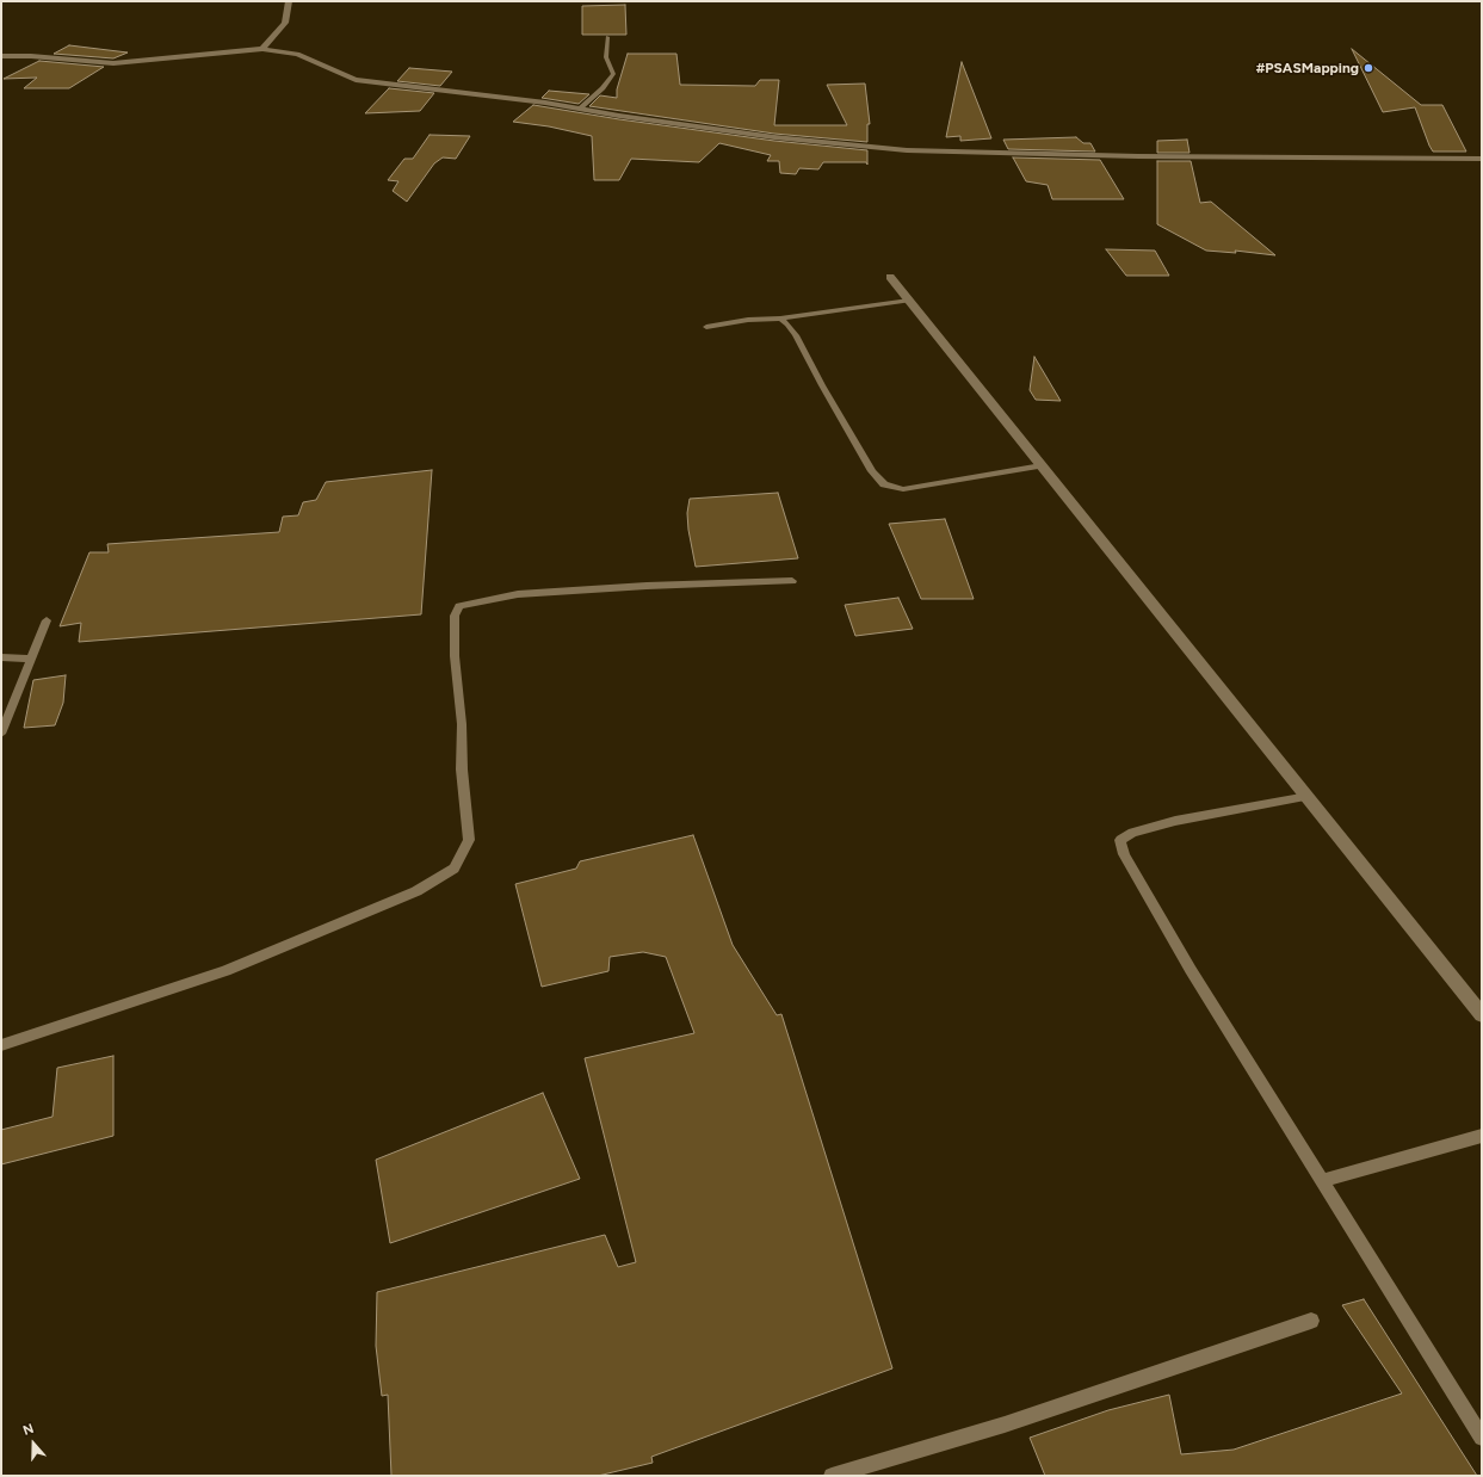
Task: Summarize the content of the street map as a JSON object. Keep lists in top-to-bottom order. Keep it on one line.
{"places":["#PSASMapping"],"north":"top"}
